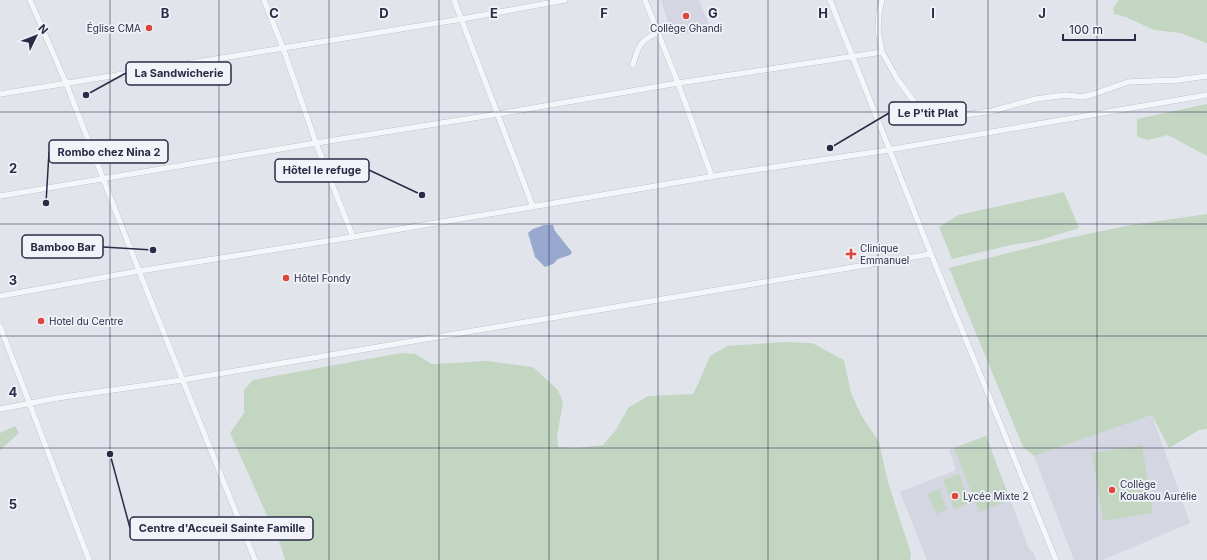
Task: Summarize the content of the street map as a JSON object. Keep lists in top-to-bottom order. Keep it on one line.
{"places":{"other":["Collège Ghandi","Église CMA","La Sandwicherie","Le P'tit Plat","Hôtel le refuge","Rombo chez Nina 2","Bamboo Bar","Hôtel Fondy","Hotel du Centre","Centre d'Accueil Sainte Famille","Collège Kouakou Aurélie","Lycée Mixte 2"],"health":["Clinique Emmanuel"]},"scale_bar":"100 m","north":"top right","grid":{"columns":["B","C","D","E","F","G","H","I","J"],"rows":["2","3","4","5"]}}
